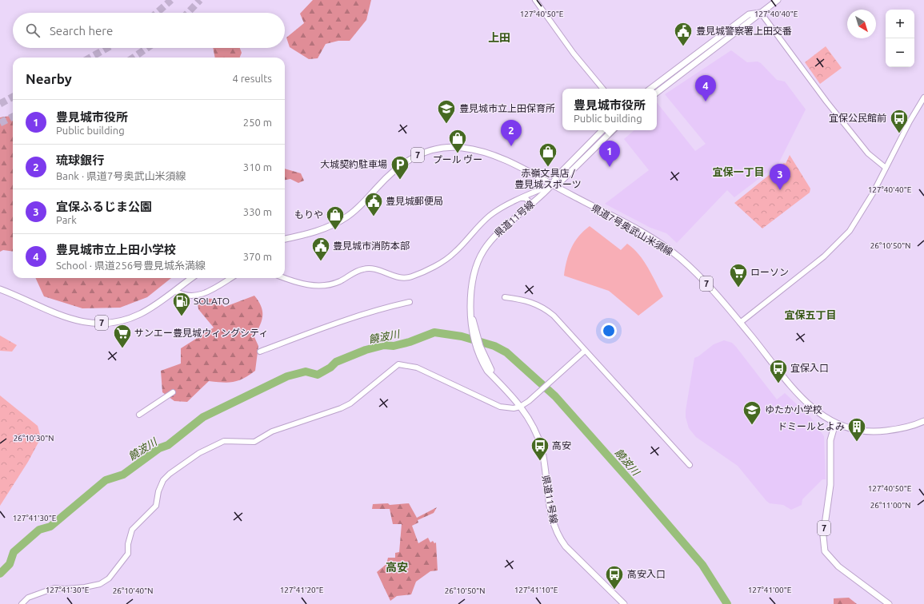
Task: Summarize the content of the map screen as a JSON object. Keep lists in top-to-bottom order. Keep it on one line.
{"streets":{"main road":["7","県道11号線","県道7号奥武山米須線"]},"crossings":[["7","県道7号奥武山米須線"],["県道11号線","県道7号奥武山米須線"]],"districts":["上田","宜保一丁目","宜保五丁目","高安"],"water":["饒波川"],"places":{"public building":["豊見城警察署上田交番","豊見城郵便局","豊見城市消防本部"],"school or university":["豊見城市立上田保育所","ゆたか小学校"],"bus stop":["宜保公民館前","宜保入口","高安","高安入口"],"shop":["プール ヴー","赤嶺文具店 / 豊見城スポーツ","もりや"],"parking":["大城契約駐車場"],"supermarket":["ローソン","サンエー豊見城ウィングシティ"],"fuel station":["SOLATO"],"building":["ドミールとよみ"]},"north":"bottom right","page":{"map_buttons":["+","−"],"search":"Search here","heading":["Nearby","4 results"],"pins":["4","2","1","3"],"popup":["豊見城市役所","Public building"],"list":[{"mark":"1","name":"豊見城市役所","note":"Public building","value":"250 m"},{"mark":"2","name":"琉球銀行","note":"Bank · 県道7号奥武山米須線","value":"310 m"},{"mark":"3","name":"宜保ふるじま公園","note":"Park","value":"330 m"},{"mark":"4","name":"豊見城市立上田小学校","note":"School · 県道256号豊見城糸満線","value":"370 m"}]},"coordinates":["127°40'50\"E","127°40'40\"E","26°10'50\"N","26°10'30\"N","26°11'00\"N","127°41'30\"E","127°41'20\"E","127°41'10\"E","127°41'00\"E","26°10'40\"N"]}
